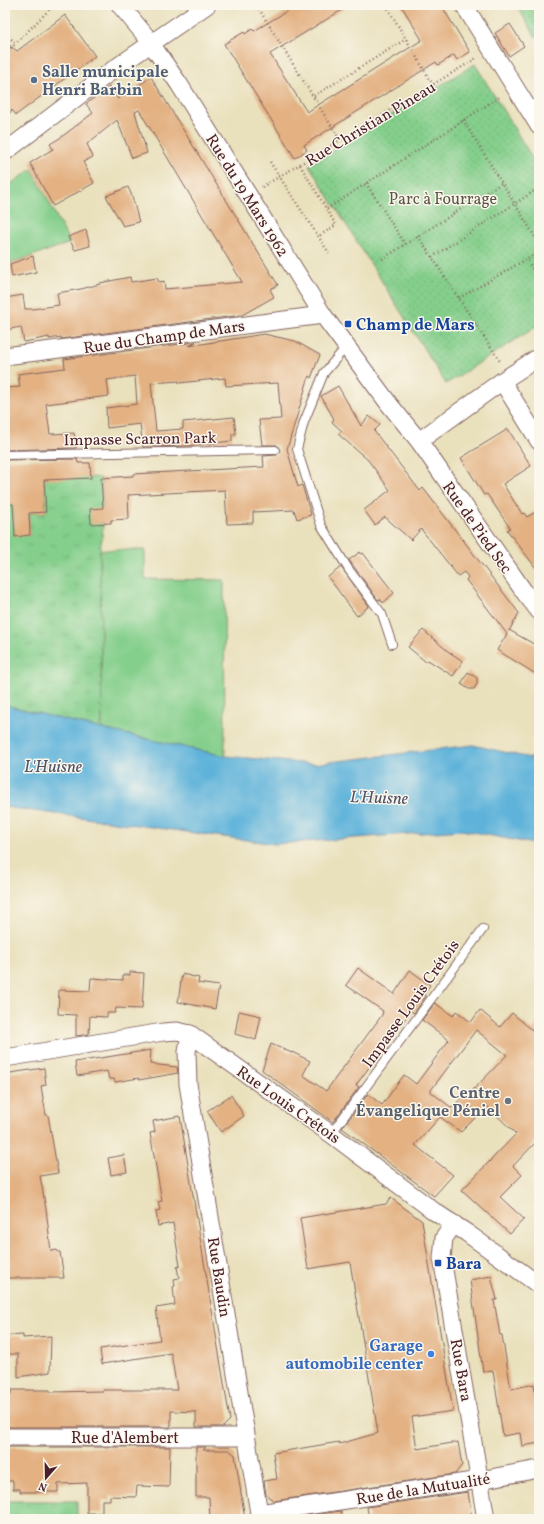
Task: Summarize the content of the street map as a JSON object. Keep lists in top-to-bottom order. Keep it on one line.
{"streets":{"street":["Rue du 19 Mars 1962","Rue du Champ de Mars","Rue de Pied Sec","Rue Louis Crétois","Rue Baudin","Rue Bara","Rue d'Alembert","Rue de la Mutualité"],"lane":["Impasse Scarron Park","Impasse Louis Crétois"],"path":["Rue Christian Pineau"]},"crossings":[["Rue Christian Pineau","Rue du 19 Mars 1962"],["Rue du 19 Mars 1962","Rue du Champ de Mars"],["Rue du 19 Mars 1962","Rue de Pied Sec"],["Impasse Louis Crétois","Rue Louis Crétois"],["Rue Louis Crétois","Rue Baudin"],["Rue Louis Crétois","Rue Bara"],["Rue Baudin","Rue d'Alembert"],["Rue Baudin","Rue de la Mutualité"],["Rue Bara","Rue de la Mutualité"]],"water":["L'Huisne"],"parks":["Parc à Fourrage"],"places":{"other":["Salle municipale Henri Barbin","Centre Évangelique Péniel","Garage automobile center"],"transit":["Champ de Mars","Bara"]},"north":"bottom"}
